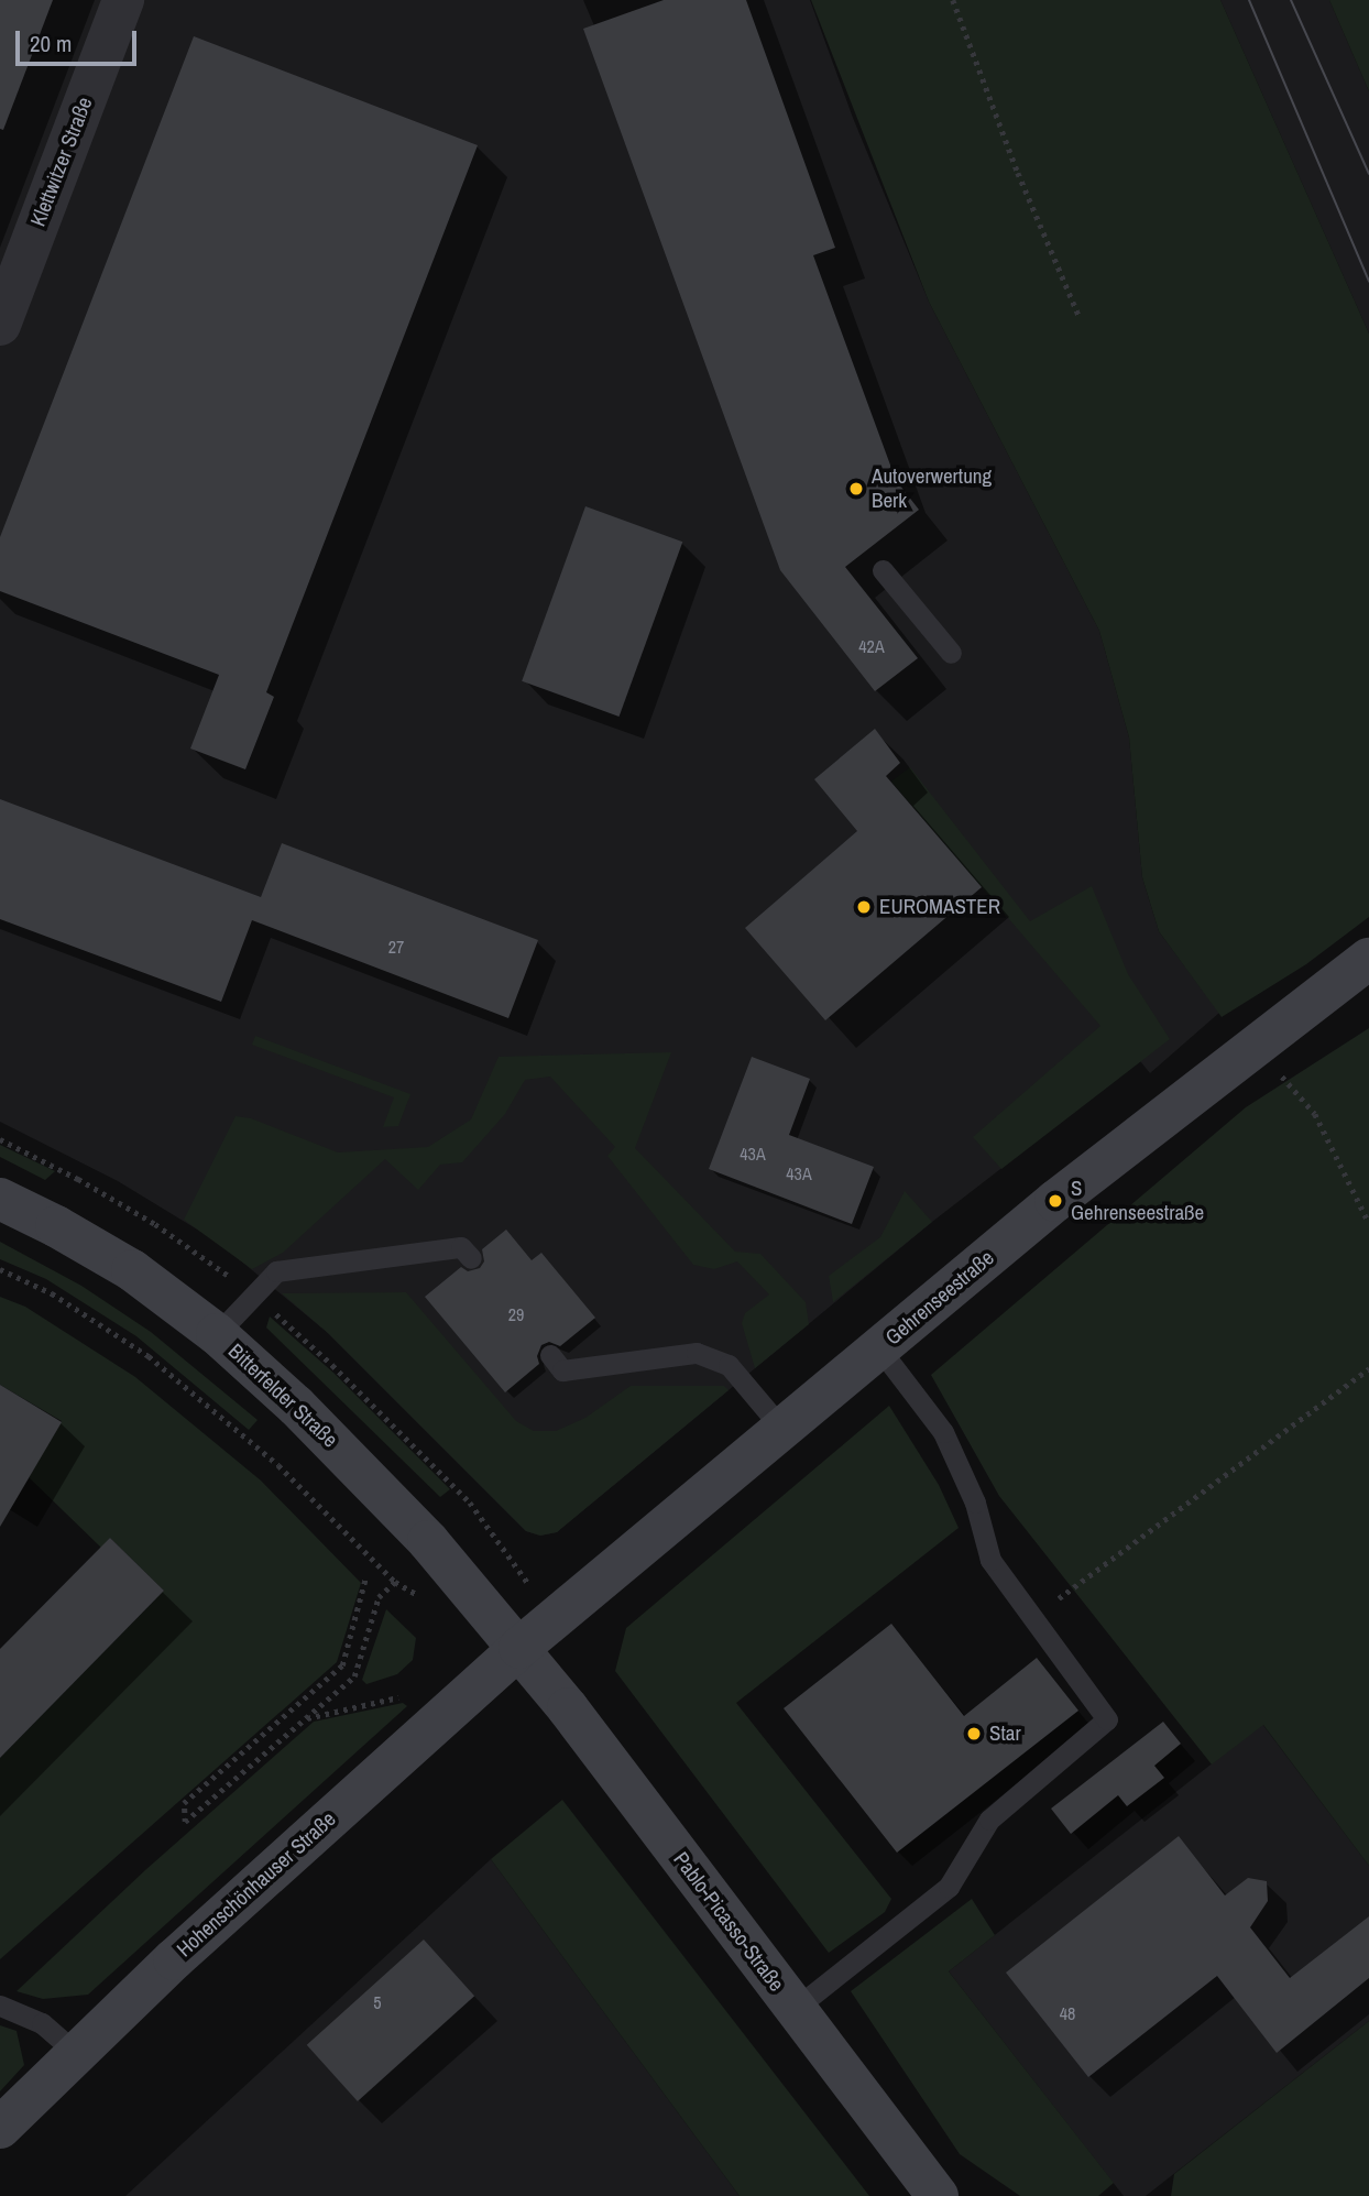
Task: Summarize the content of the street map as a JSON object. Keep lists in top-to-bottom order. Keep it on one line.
{"streets":{"main road":["Gehrenseestraße","Bitterfelder Straße","Hohenschönhauser Straße","Pablo-Picasso-Straße"],"street":["Klettwitzer Straße"]},"crossings":[["Gehrenseestraße","Bitterfelder Straße"],["Gehrenseestraße","Hohenschönhauser Straße"],["Gehrenseestraße","Pablo-Picasso-Straße"],["Bitterfelder Straße","Hohenschönhauser Straße"],["Bitterfelder Straße","Pablo-Picasso-Straße"],["Hohenschönhauser Straße","Pablo-Picasso-Straße"]],"places":["Autoverwertung Berk","EUROMASTER","S Gehrenseestraße","Star"],"house_numbers":["42A","27","43A","43A","29","5","48"],"scale_bar":"20 m"}
